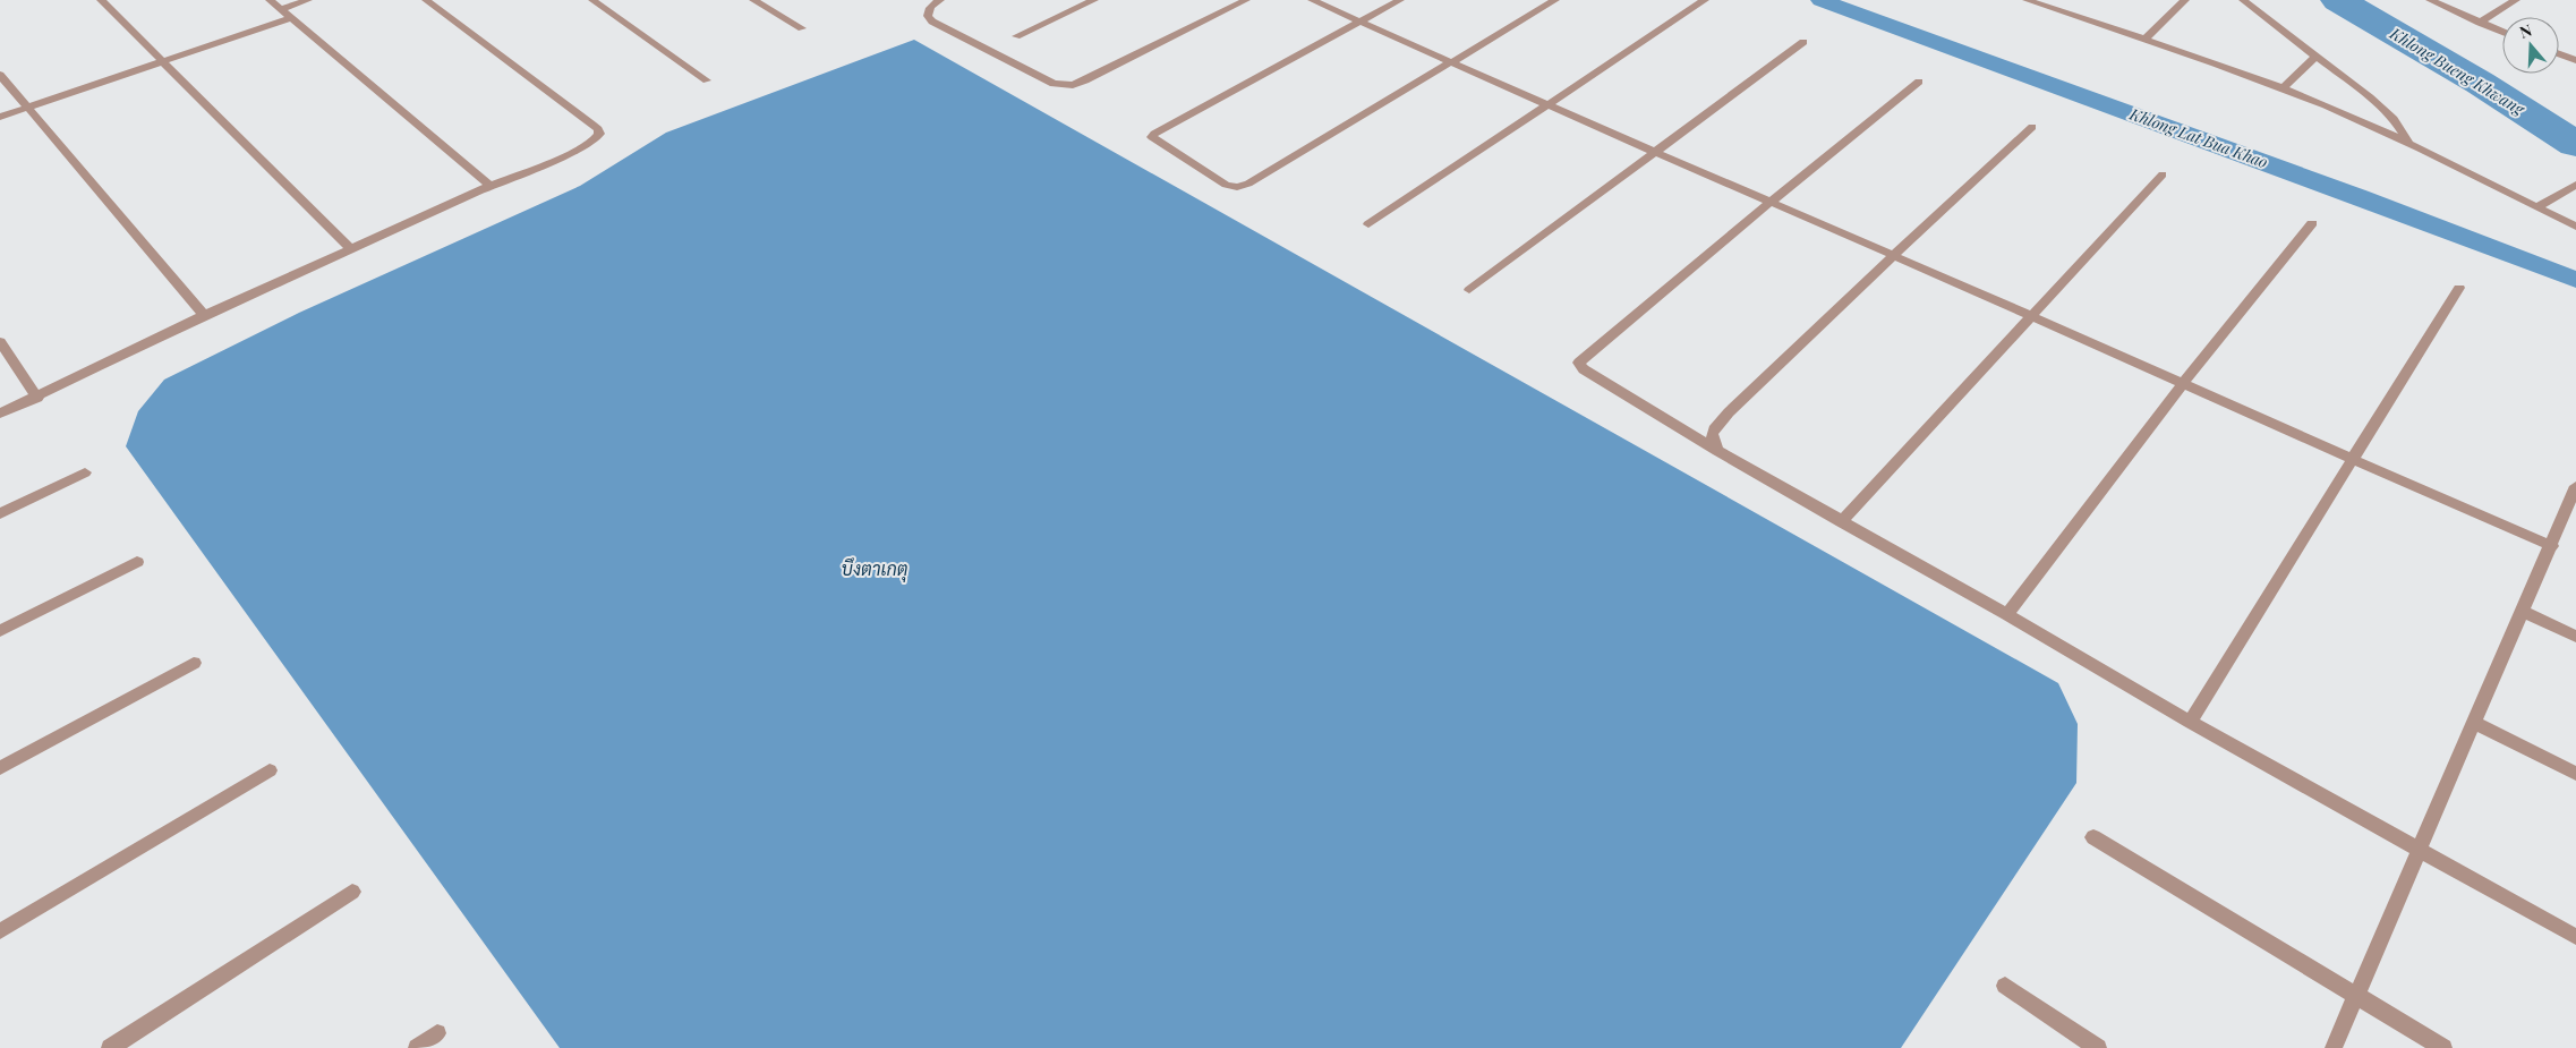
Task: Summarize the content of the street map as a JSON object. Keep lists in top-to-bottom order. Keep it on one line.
{"water":["Khlong Bueng Khwang","Khlong Lat Bua Khao","บึงตาเกตุ"],"north":"top"}
